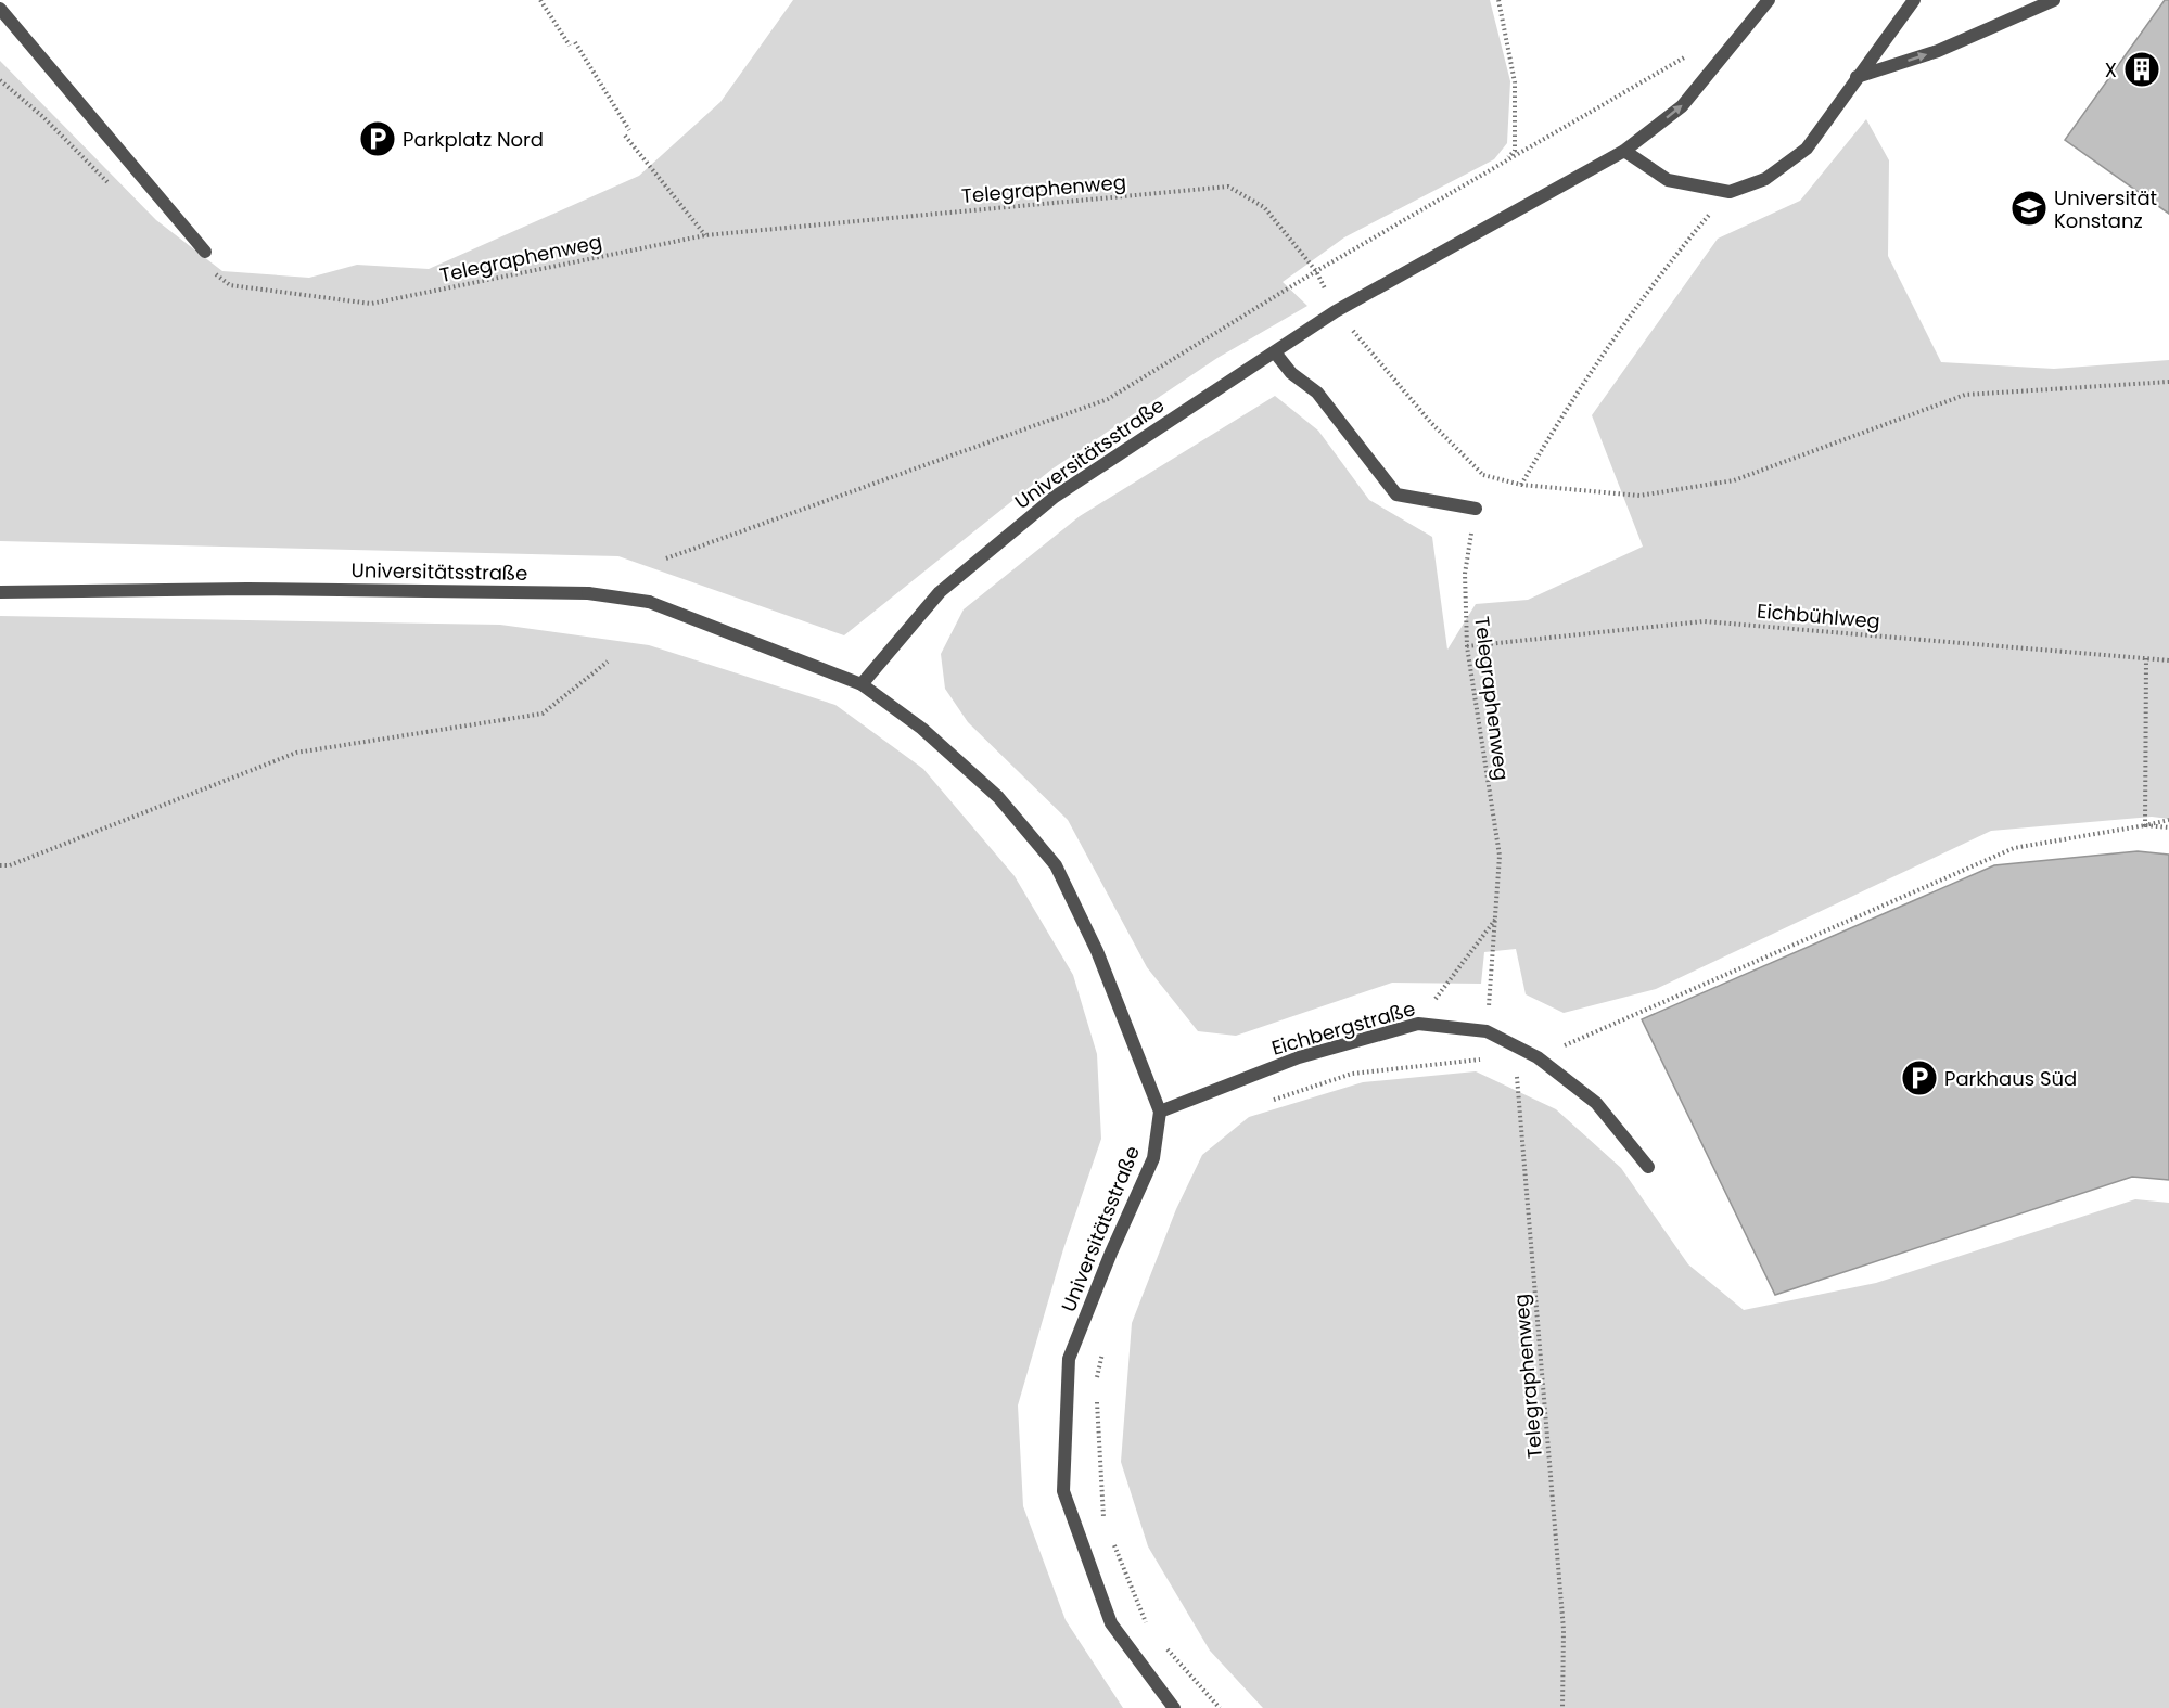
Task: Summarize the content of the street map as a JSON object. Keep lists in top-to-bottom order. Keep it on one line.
{"streets":{"street":["Universitätsstraße","Eichbergstraße"],"path":["Telegraphenweg","Eichbühlweg"]},"crossings":[["Telegraphenweg","Universitätsstraße"],["Telegraphenweg","Eichbühlweg"],["Telegraphenweg","Eichbergstraße"],["Universitätsstraße","Eichbergstraße"]],"places":{"building":["X"],"parking":["Parkplatz Nord","Parkhaus Süd"],"school or university":["Universität Konstanz"]}}
